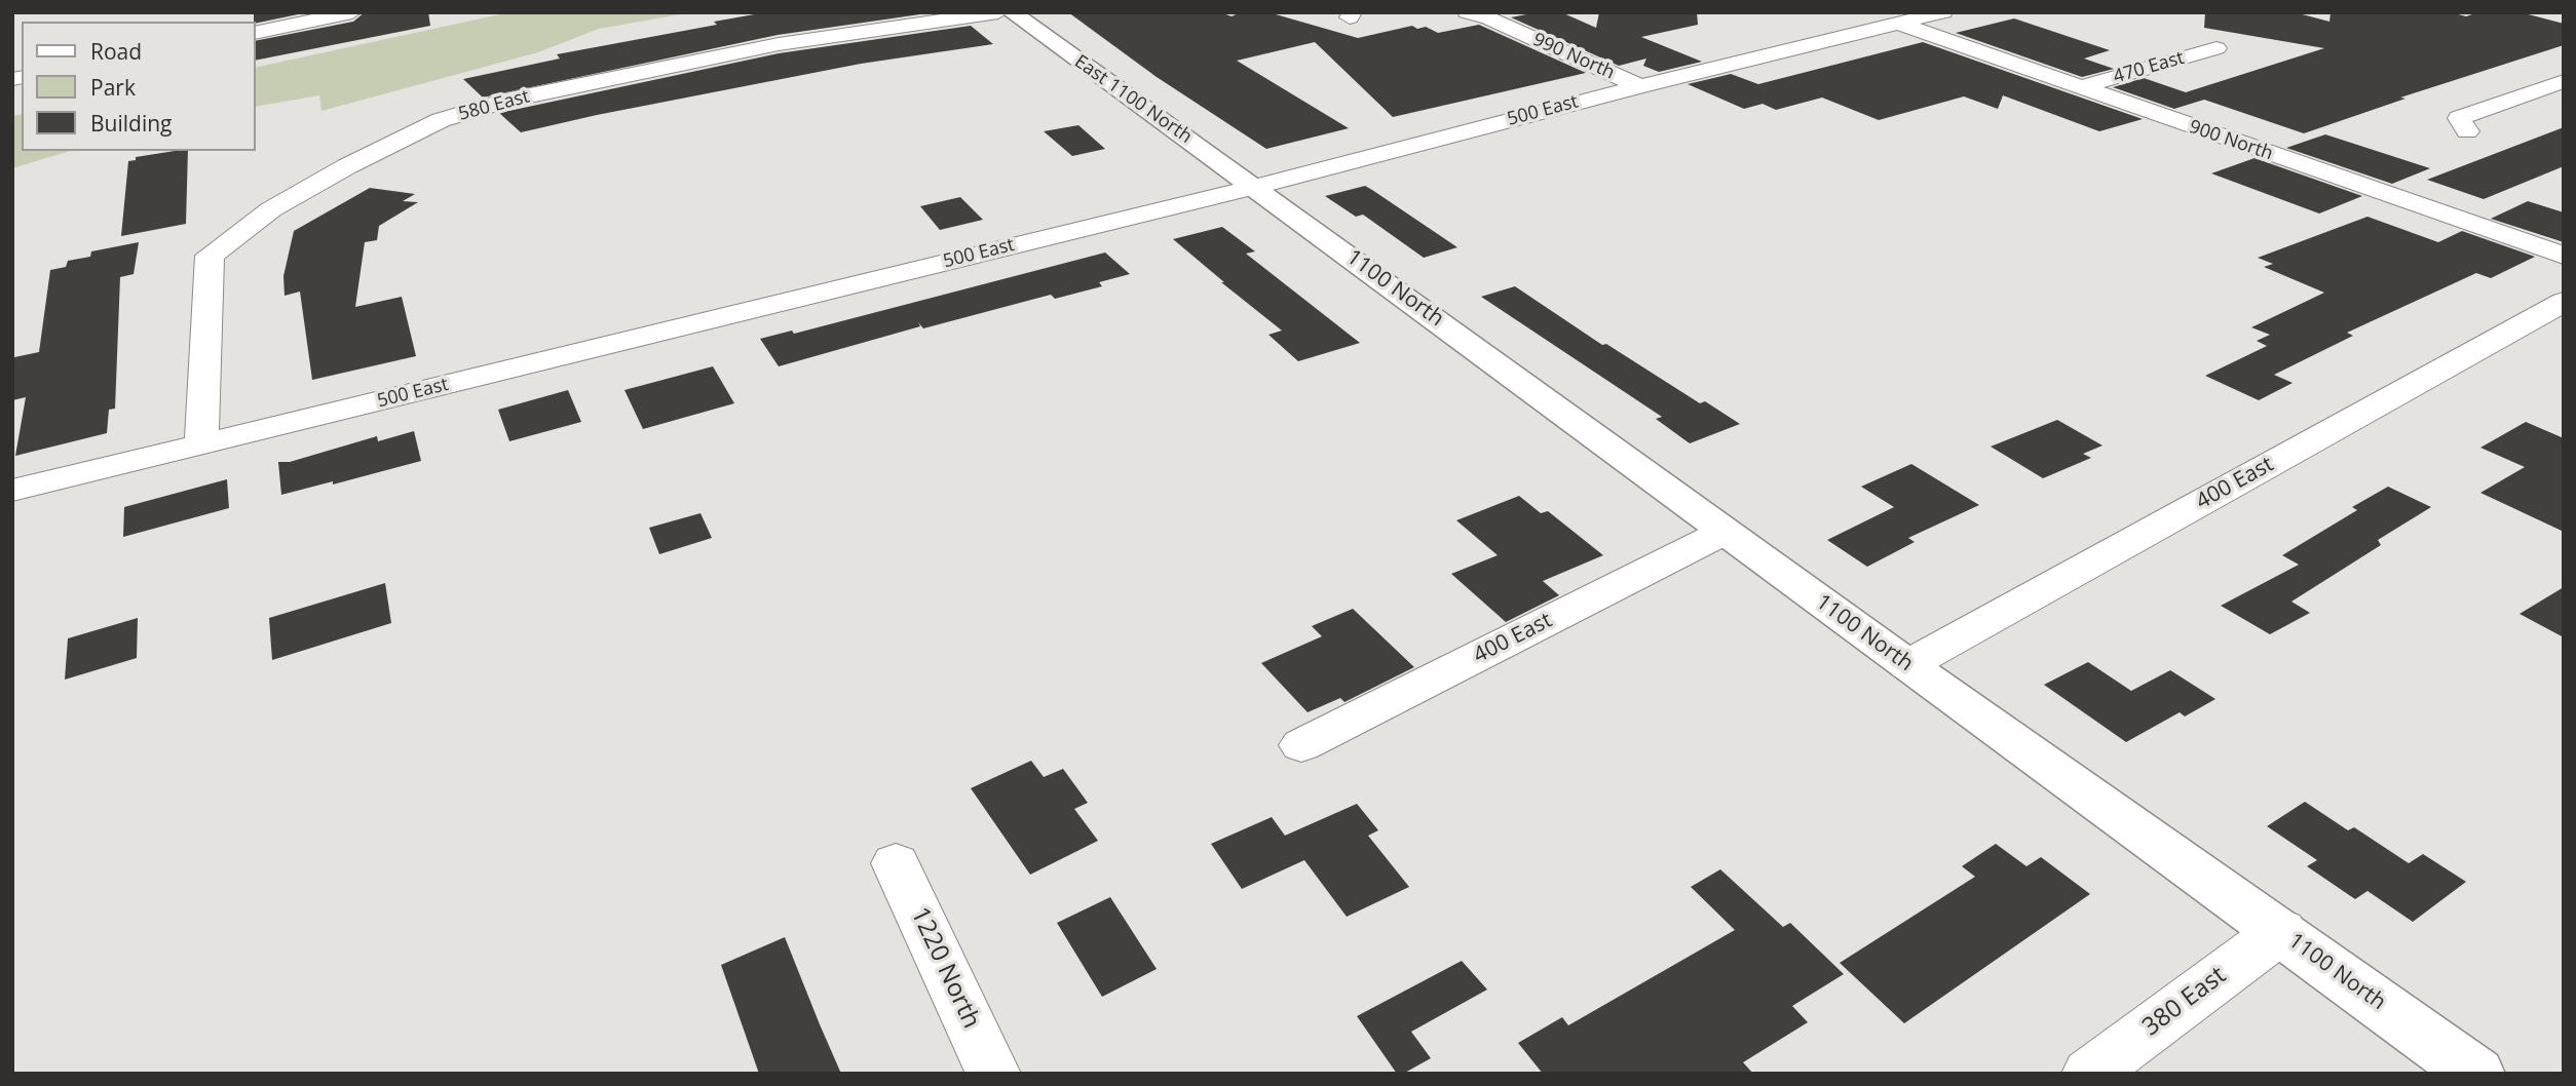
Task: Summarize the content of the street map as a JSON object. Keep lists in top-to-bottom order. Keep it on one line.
{"streets":{"street":["990 North","470 East","East 1100 North","580 East","500 East","900 North","1100 North","400 East","1220 North","380 East"]},"crossings":[["990 North","500 East"],["470 East","900 North"],["East 1100 North","500 East"],["East 1100 North","1100 North"],["580 East","500 East"],["500 East","900 North"],["500 East","1100 North"],["1100 North","400 East"],["1100 North","380 East"]],"legend":["Road","Park","Building"]}
